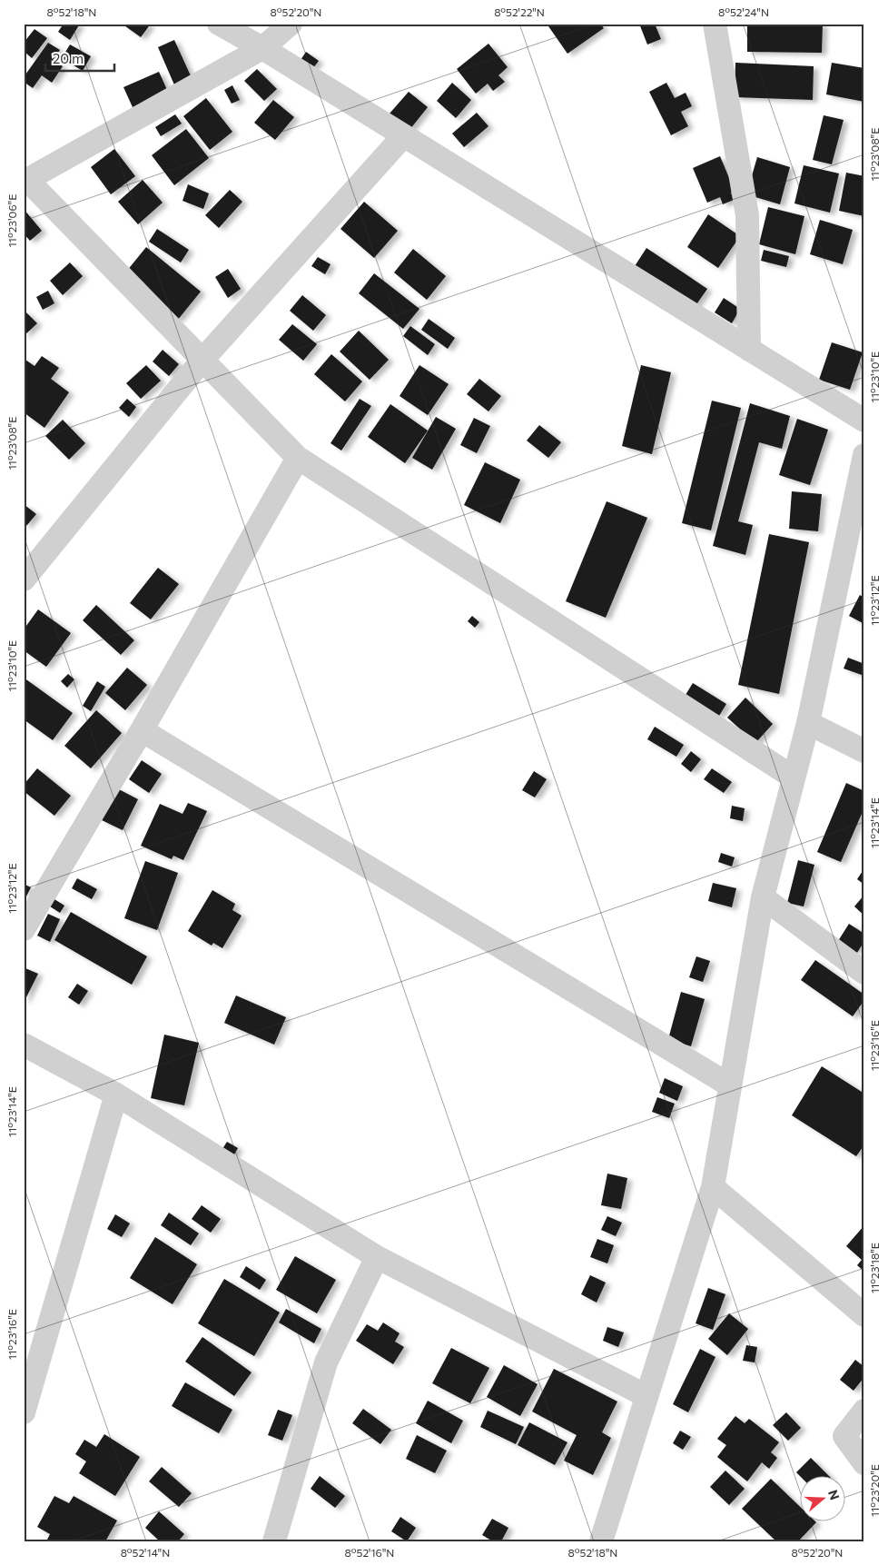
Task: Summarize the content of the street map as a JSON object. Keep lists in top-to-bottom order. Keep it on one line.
{"scale_bar":"20 m","north":"right","coordinates":["8°52'18\"N","8°52'20\"N","8°52'22\"N","8°52'24\"N","11°23'08\"E","11°23'06\"E","11°23'10\"E","11°23'12\"E","11°23'14\"E","11°23'16\"E","11°23'18\"E","11°23'20\"E","8°52'14\"N","8°52'16\"N"]}
